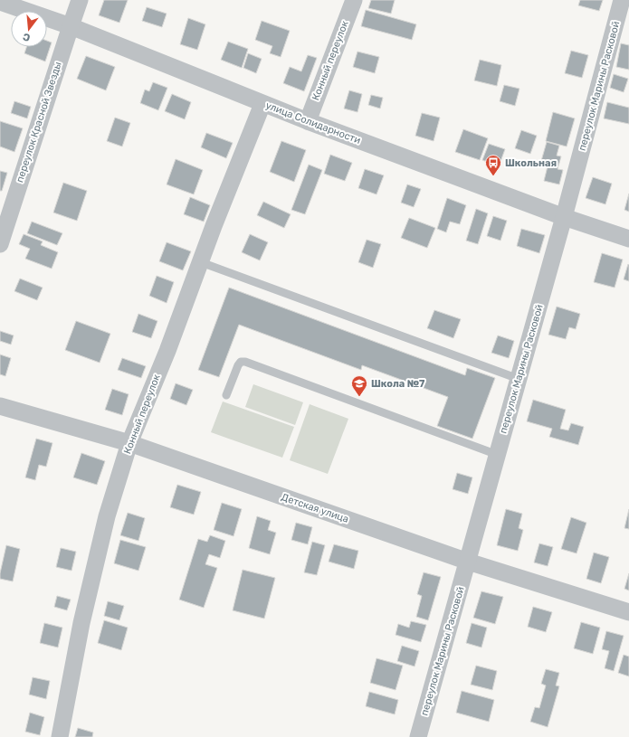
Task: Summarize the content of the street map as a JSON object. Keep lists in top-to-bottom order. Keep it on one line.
{"streets":{"street":["Конный переулок","переулок Марины Расковой","переулок Красной Звезды","улица Солидарности","Детская улица"]},"crossings":[["Конный переулок","улица Солидарности"],["Конный переулок","Детская улица"],["переулок Марины Расковой","улица Солидарности"],["переулок Марины Расковой","Детская улица"],["переулок Красной Звезды","улица Солидарности"]],"places":{"bus stop":["Школьная"],"school or university":["Школа №7"]},"north":"bottom"}
